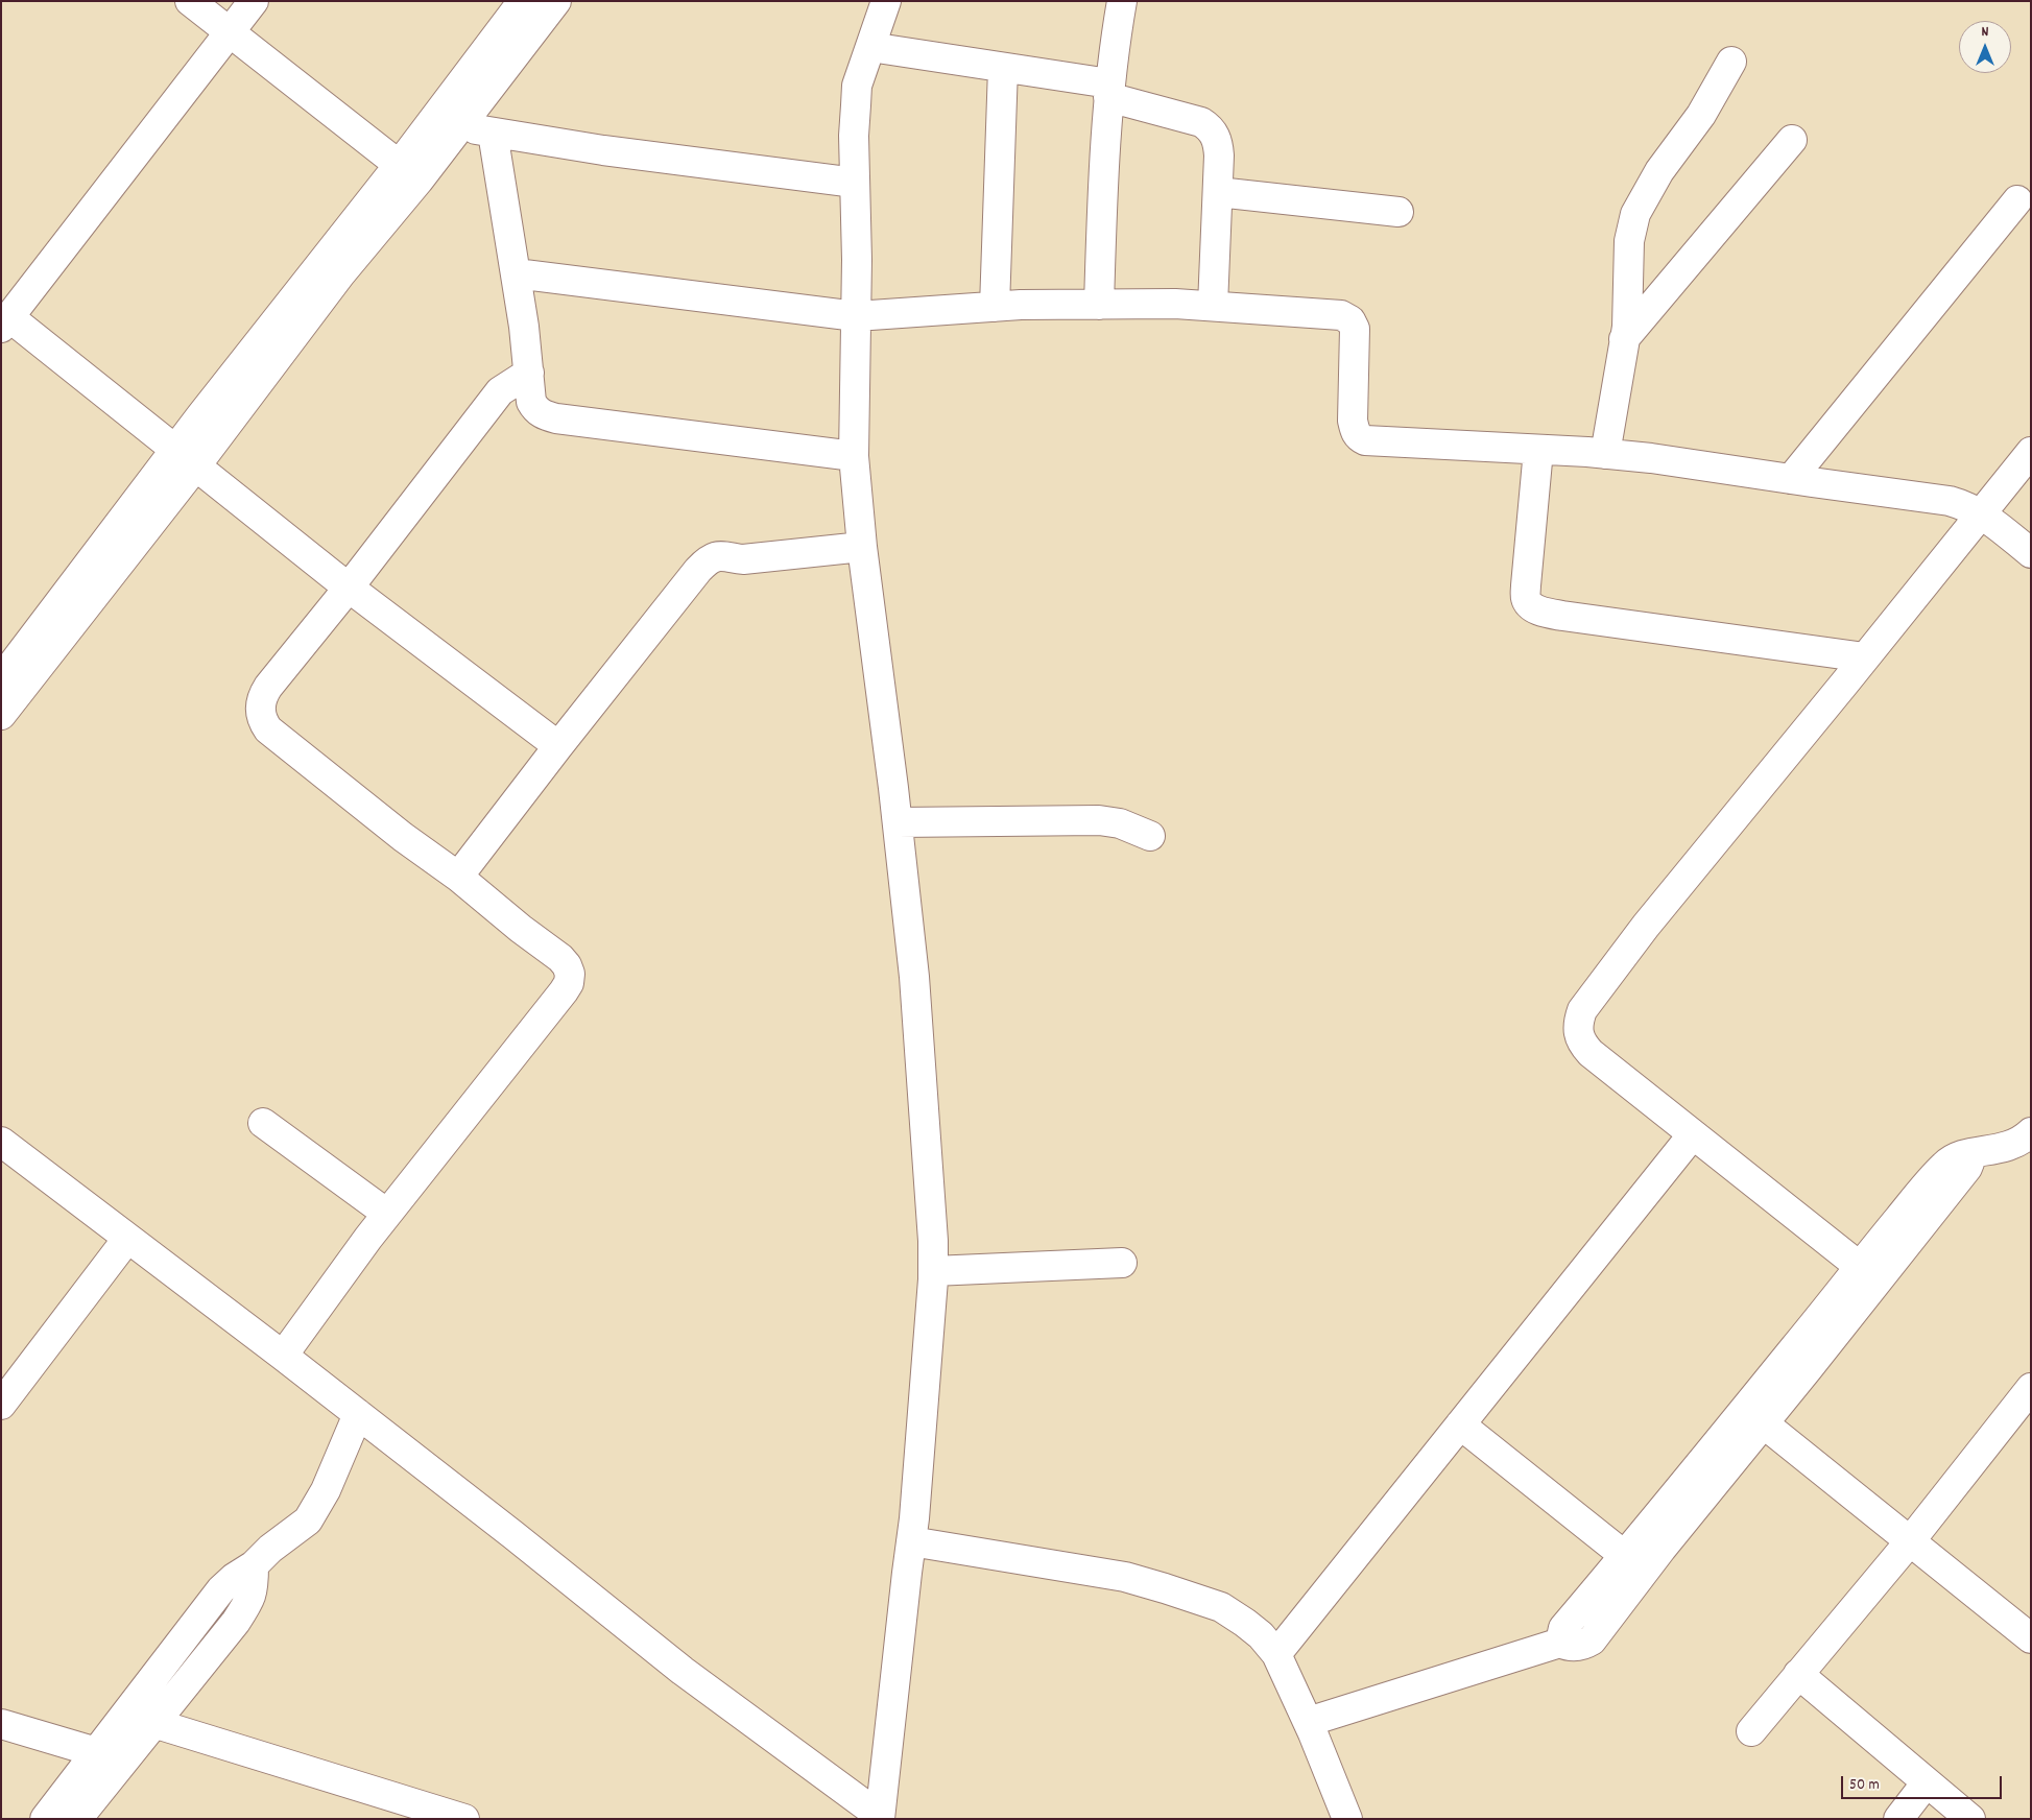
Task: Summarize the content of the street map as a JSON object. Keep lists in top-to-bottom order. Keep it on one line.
{"scale_bar":"50 m","north":"top"}
